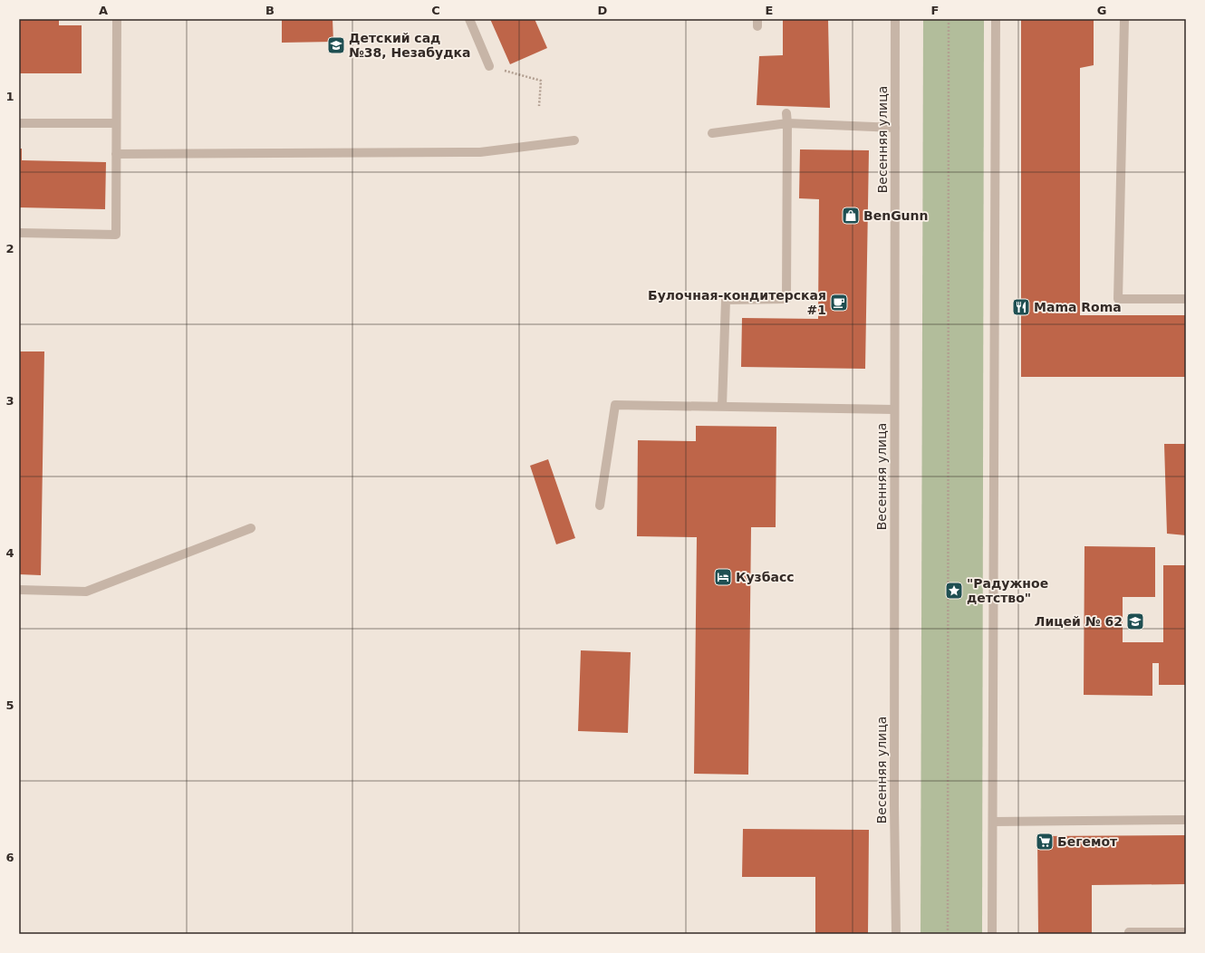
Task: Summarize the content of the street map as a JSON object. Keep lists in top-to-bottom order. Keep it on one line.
{"streets":{"street":["Весенняя улица"]},"places":{"school or university":["Детский сад №38, Незабудка","Лицей № 62"],"shop":["BenGunn"],"cafe":["Булочная-кондитерская #1"],"restaurant":["Mama Roma"],"hotel":["Кузбасс"],"place":["\"Радужное детство\""],"supermarket":["Бегемот"]},"grid":{"columns":["A","B","C","D","E","F","G"],"rows":["1","2","3","4","5","6"]}}
